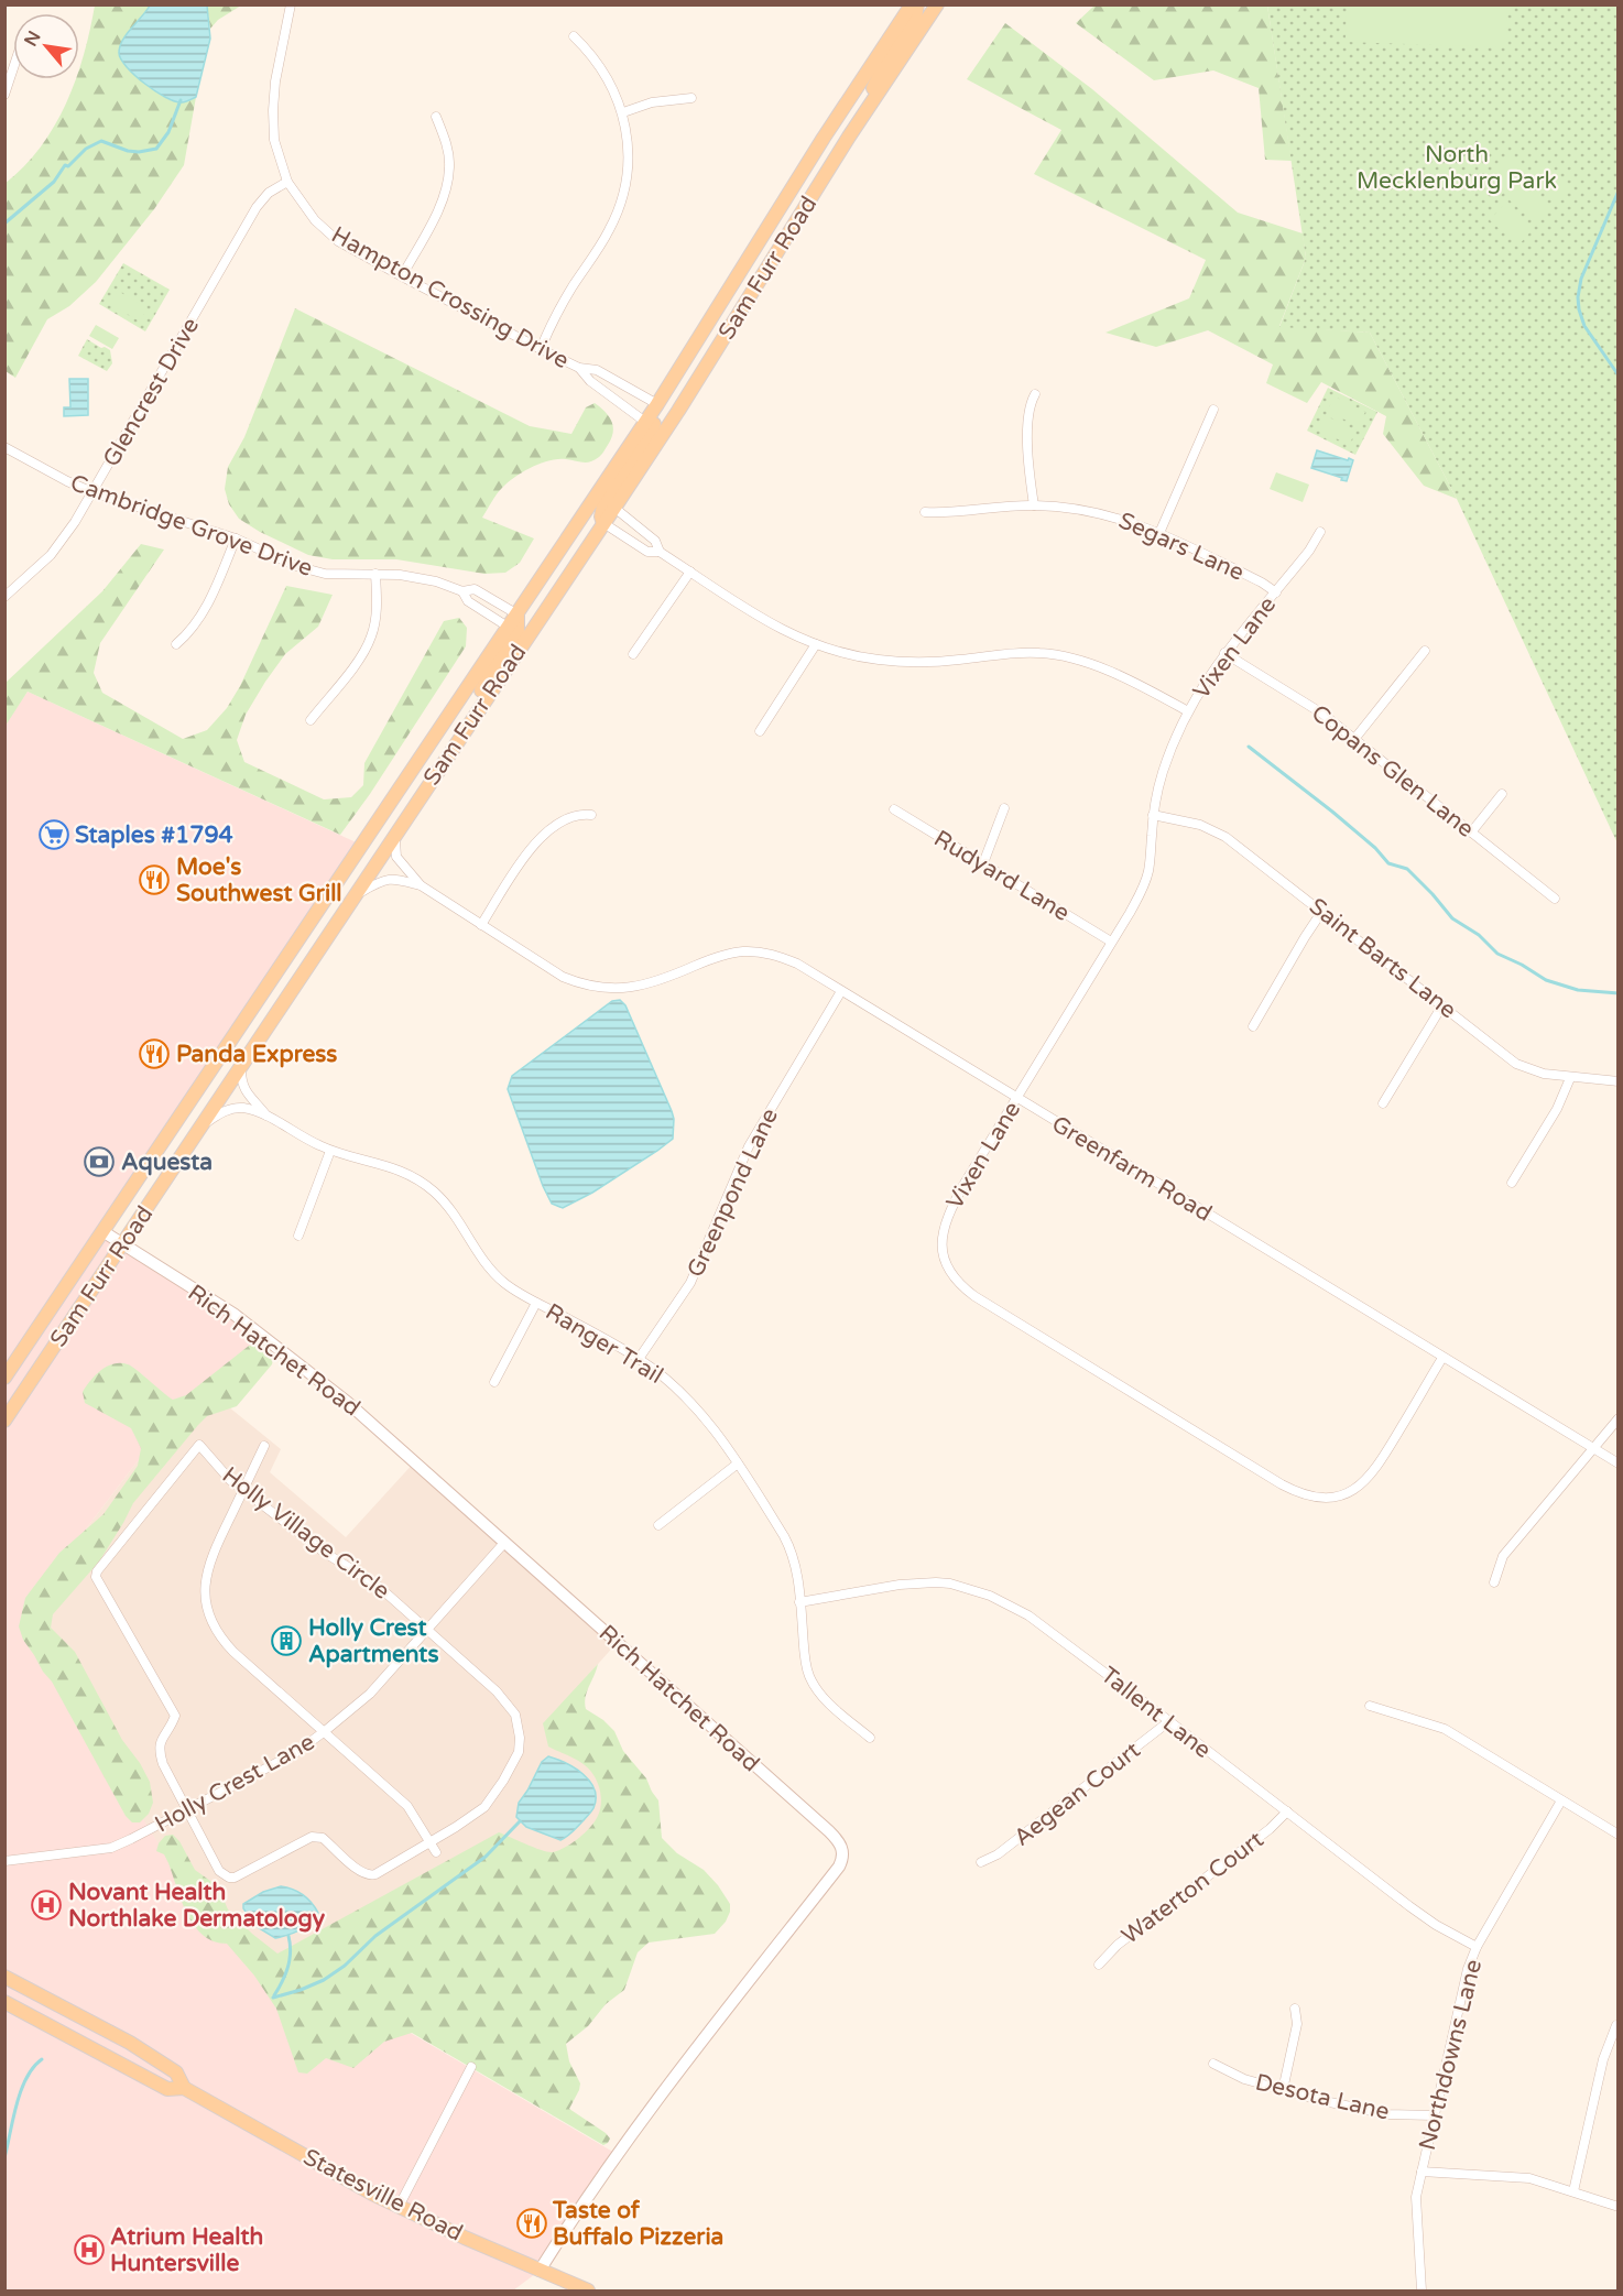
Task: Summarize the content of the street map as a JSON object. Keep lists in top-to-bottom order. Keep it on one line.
{"streets":{"main road":["Sam Furr Road","Statesville Road"],"street":["Hampton Crossing Drive","Glencrest Drive","Cambridge Grove Drive","Segars Lane","Vixen Lane","Copans Glen Lane","Rudyard Lane","Saint Barts Lane","Greenfarm Road","Greenpond Lane","Ranger Trail","Rich Hatchet Road","Holly Village Circle","Tallent Lane","Holly Crest Lane","Aegean Court","Waterton Court","Northdowns Lane","Desota Lane"]},"crossings":[["Sam Furr Road","Hampton Crossing Drive"],["Sam Furr Road","Cambridge Grove Drive"],["Sam Furr Road","Greenfarm Road"],["Sam Furr Road","Ranger Trail"],["Sam Furr Road","Rich Hatchet Road"],["Hampton Crossing Drive","Glencrest Drive"],["Glencrest Drive","Cambridge Grove Drive"],["Segars Lane","Vixen Lane"],["Vixen Lane","Copans Glen Lane"],["Vixen Lane","Rudyard Lane"],["Vixen Lane","Saint Barts Lane"],["Vixen Lane","Greenfarm Road"],["Greenfarm Road","Greenpond Lane"],["Greenpond Lane","Ranger Trail"],["Ranger Trail","Tallent Lane"],["Rich Hatchet Road","Holly Crest Lane"],["Rich Hatchet Road","Statesville Road"],["Holly Village Circle","Holly Crest Lane"],["Tallent Lane","Aegean Court"],["Tallent Lane","Waterton Court"],["Tallent Lane","Northdowns Lane"],["Northdowns Lane","Desota Lane"]],"parks":["North Mecklenburg Park"],"places":{"supermarket":["Staples #1794"],"restaurant":["Moe's Southwest Grill","Panda Express","Taste of Buffalo Pizzeria"],"bank":["Aquesta"],"building":["Holly Crest Apartments"],"hospital":["Novant Health Northlake Dermatology","Atrium Health Huntersville"]},"north":"top left"}
